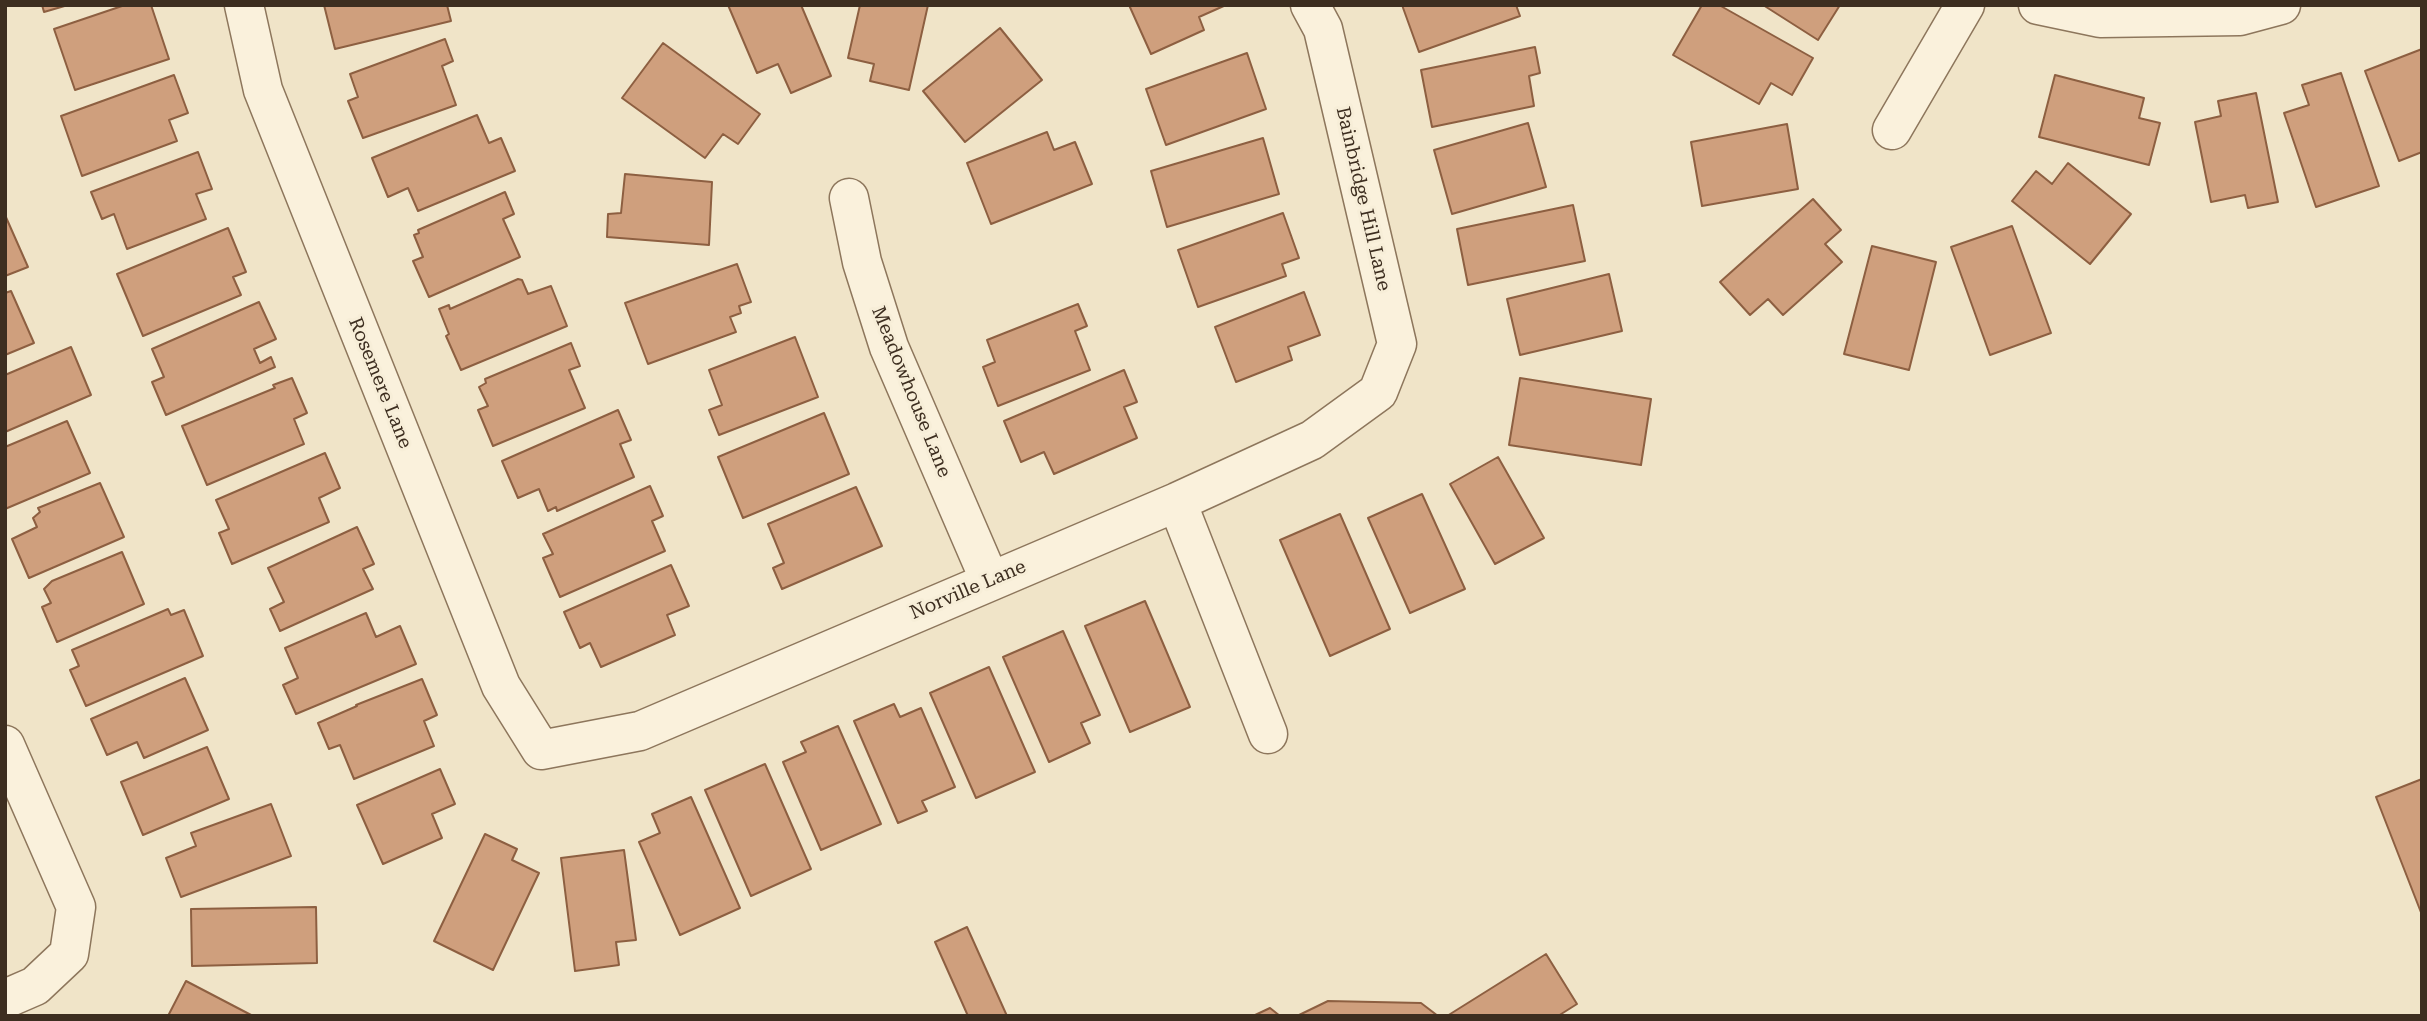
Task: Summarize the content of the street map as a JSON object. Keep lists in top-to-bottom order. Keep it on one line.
{"streets":{"street":["Bainbridge Hill Lane","Rosemere Lane","Meadowhouse Lane","Norville Lane"]},"crossings":[["Bainbridge Hill Lane","Norville Lane"],["Rosemere Lane","Norville Lane"],["Meadowhouse Lane","Norville Lane"]]}
